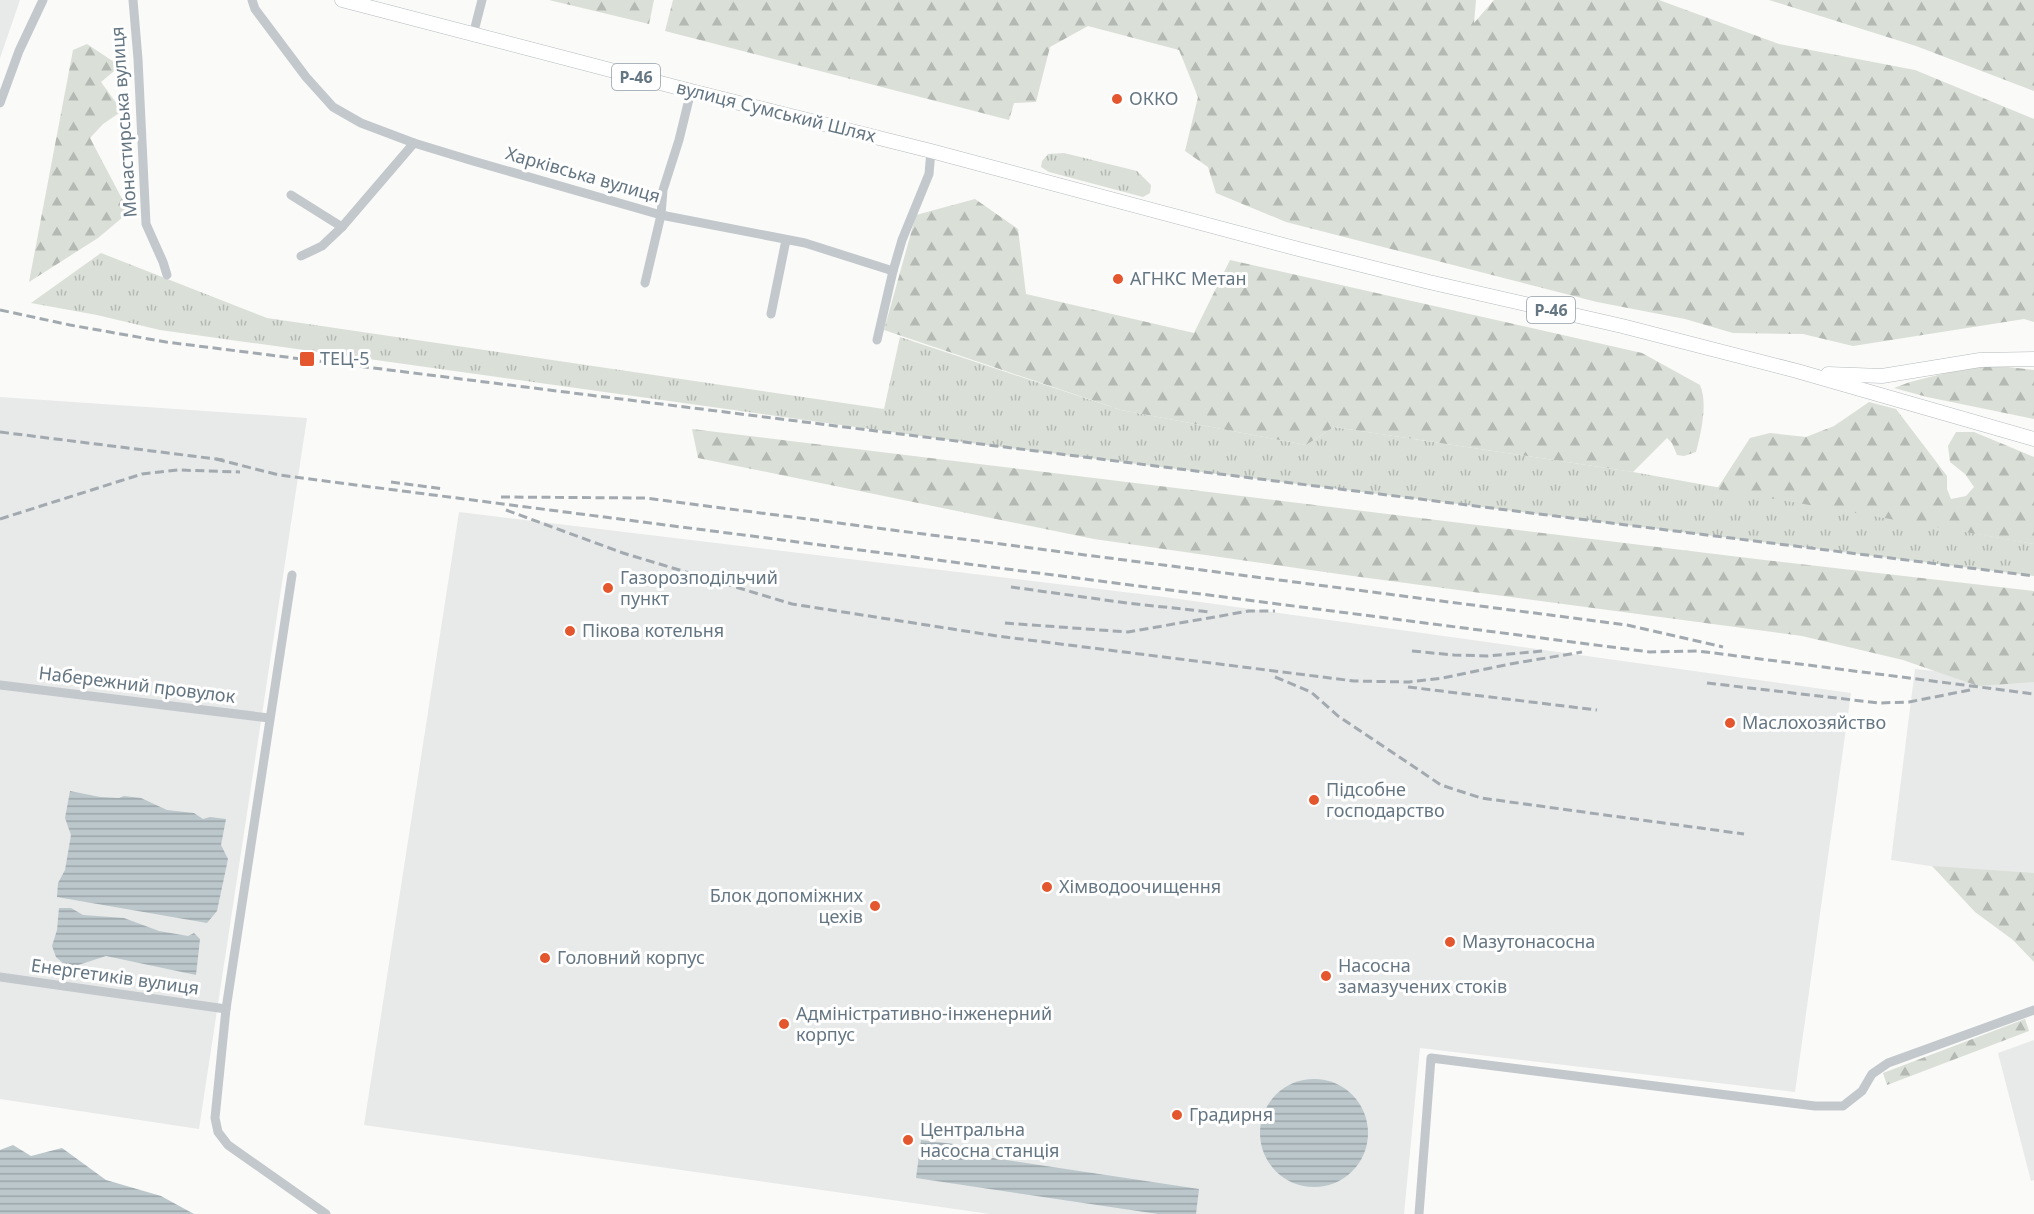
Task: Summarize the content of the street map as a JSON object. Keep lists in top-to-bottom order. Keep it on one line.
{"streets":{"main road":["Р-46","вулиця Сумський Шлях"],"street":["Монастирська вулиця","Харківська вулиця","Набережний провулок","Енергетиків вулиця"]},"crossings":[["Р-46","вулиця Сумський Шлях"]],"places":{"other":["ОККО","АГНКС Метан","Газорозподільчий пункт","Пікова котельня","Маслохозяйство","Підсобне господарство","Хімводоочищення","Блок допоміжних цехів","Мазутонасосна","Головний корпус","Насосна замазучених стоків","Адміністративно-інженерний корпус","Градирня","Центральна насосна станція"],"transit":["ТЕЦ-5"]}}
